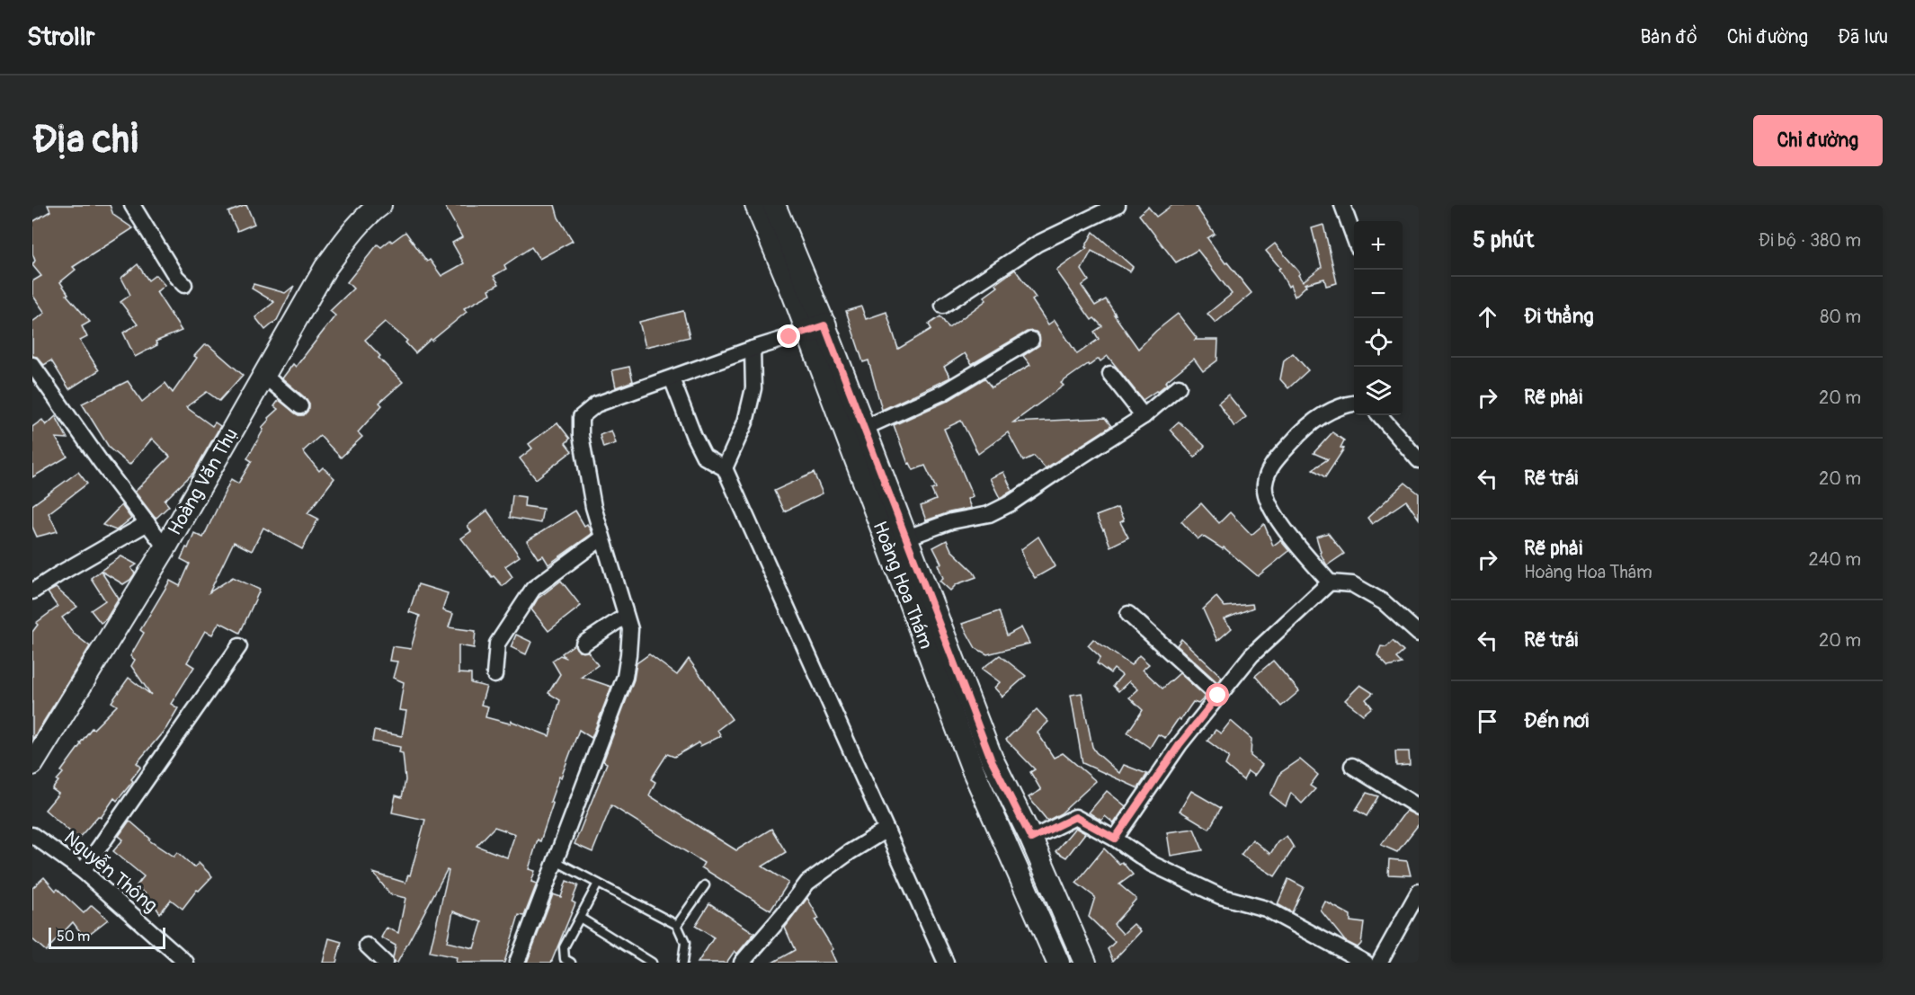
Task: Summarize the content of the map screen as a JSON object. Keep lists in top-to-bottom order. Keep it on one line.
{"streets":{"main road":["Hoàng Văn Thụ","Hoàng Hoa Thám"],"street":["Nguyễn Thông"]},"scale_bar":"50 m","page":{"header":"Strollr","nav":["Bản đồ","Chỉ đường","Đã lưu"],"buttons":"Chỉ đường","title":"Địa chỉ","heading":["5 phút","Đi bộ · 380 m"],"map_buttons":["+","−"],"list":[["Đi thẳng","80 m"],["Rẽ phải","20 m"],["Rẽ trái","20 m"],["Rẽ phải","Hoàng Hoa Thám","240 m"],["Rẽ trái","20 m"],"Đến nơi"],"scale":"50 m"}}
